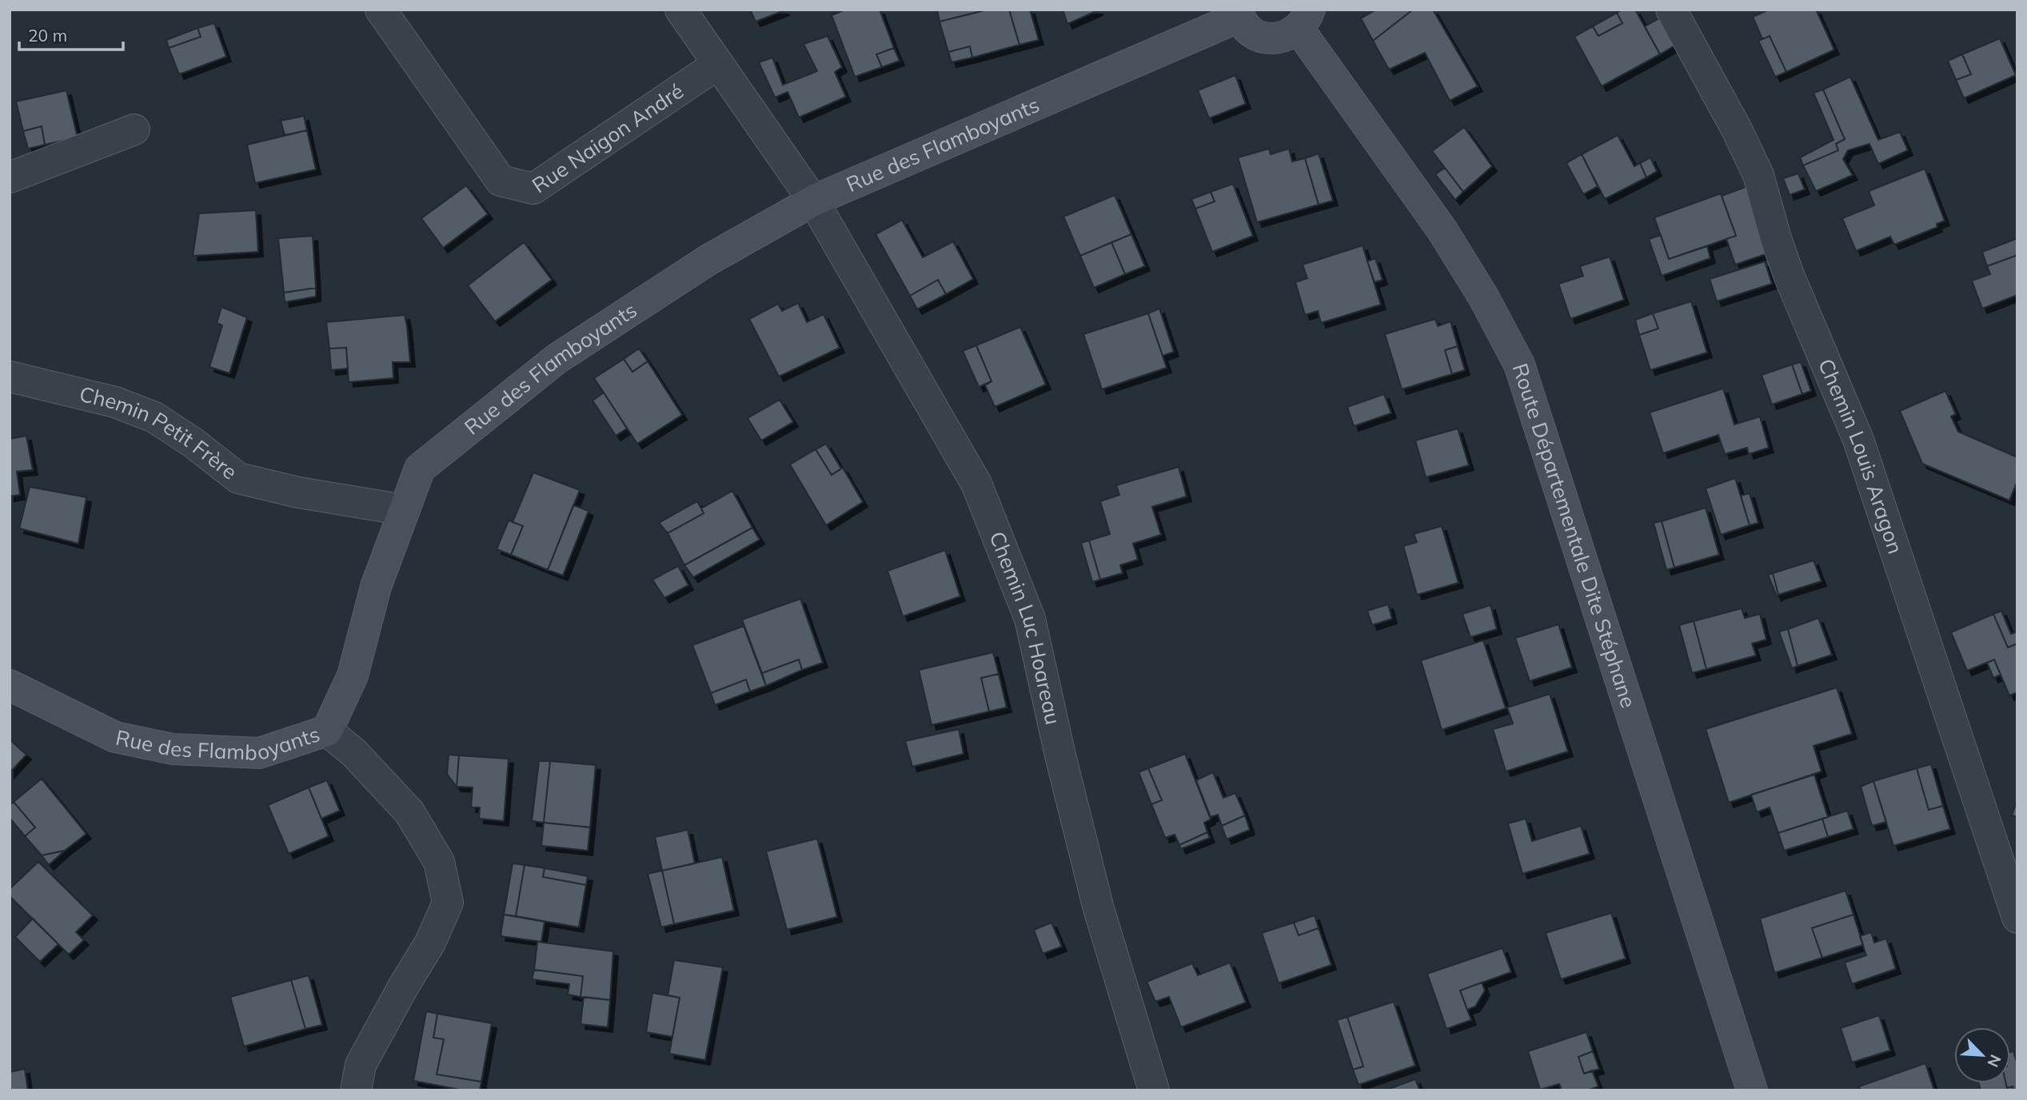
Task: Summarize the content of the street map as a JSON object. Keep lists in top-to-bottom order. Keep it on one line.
{"streets":{"main road":["Rue des Flamboyants","Route Départementale Dite Stéphane"],"street":["Rue Naigon André","Chemin Petit Frère","Chemin Louis Aragon","Chemin Luc Hoareau"]},"crossings":[["Rue Naigon André","Chemin Luc Hoareau"],["Rue des Flamboyants","Chemin Petit Frère"],["Rue des Flamboyants","Chemin Luc Hoareau"]],"scale_bar":"20 m","north":"bottom right"}
